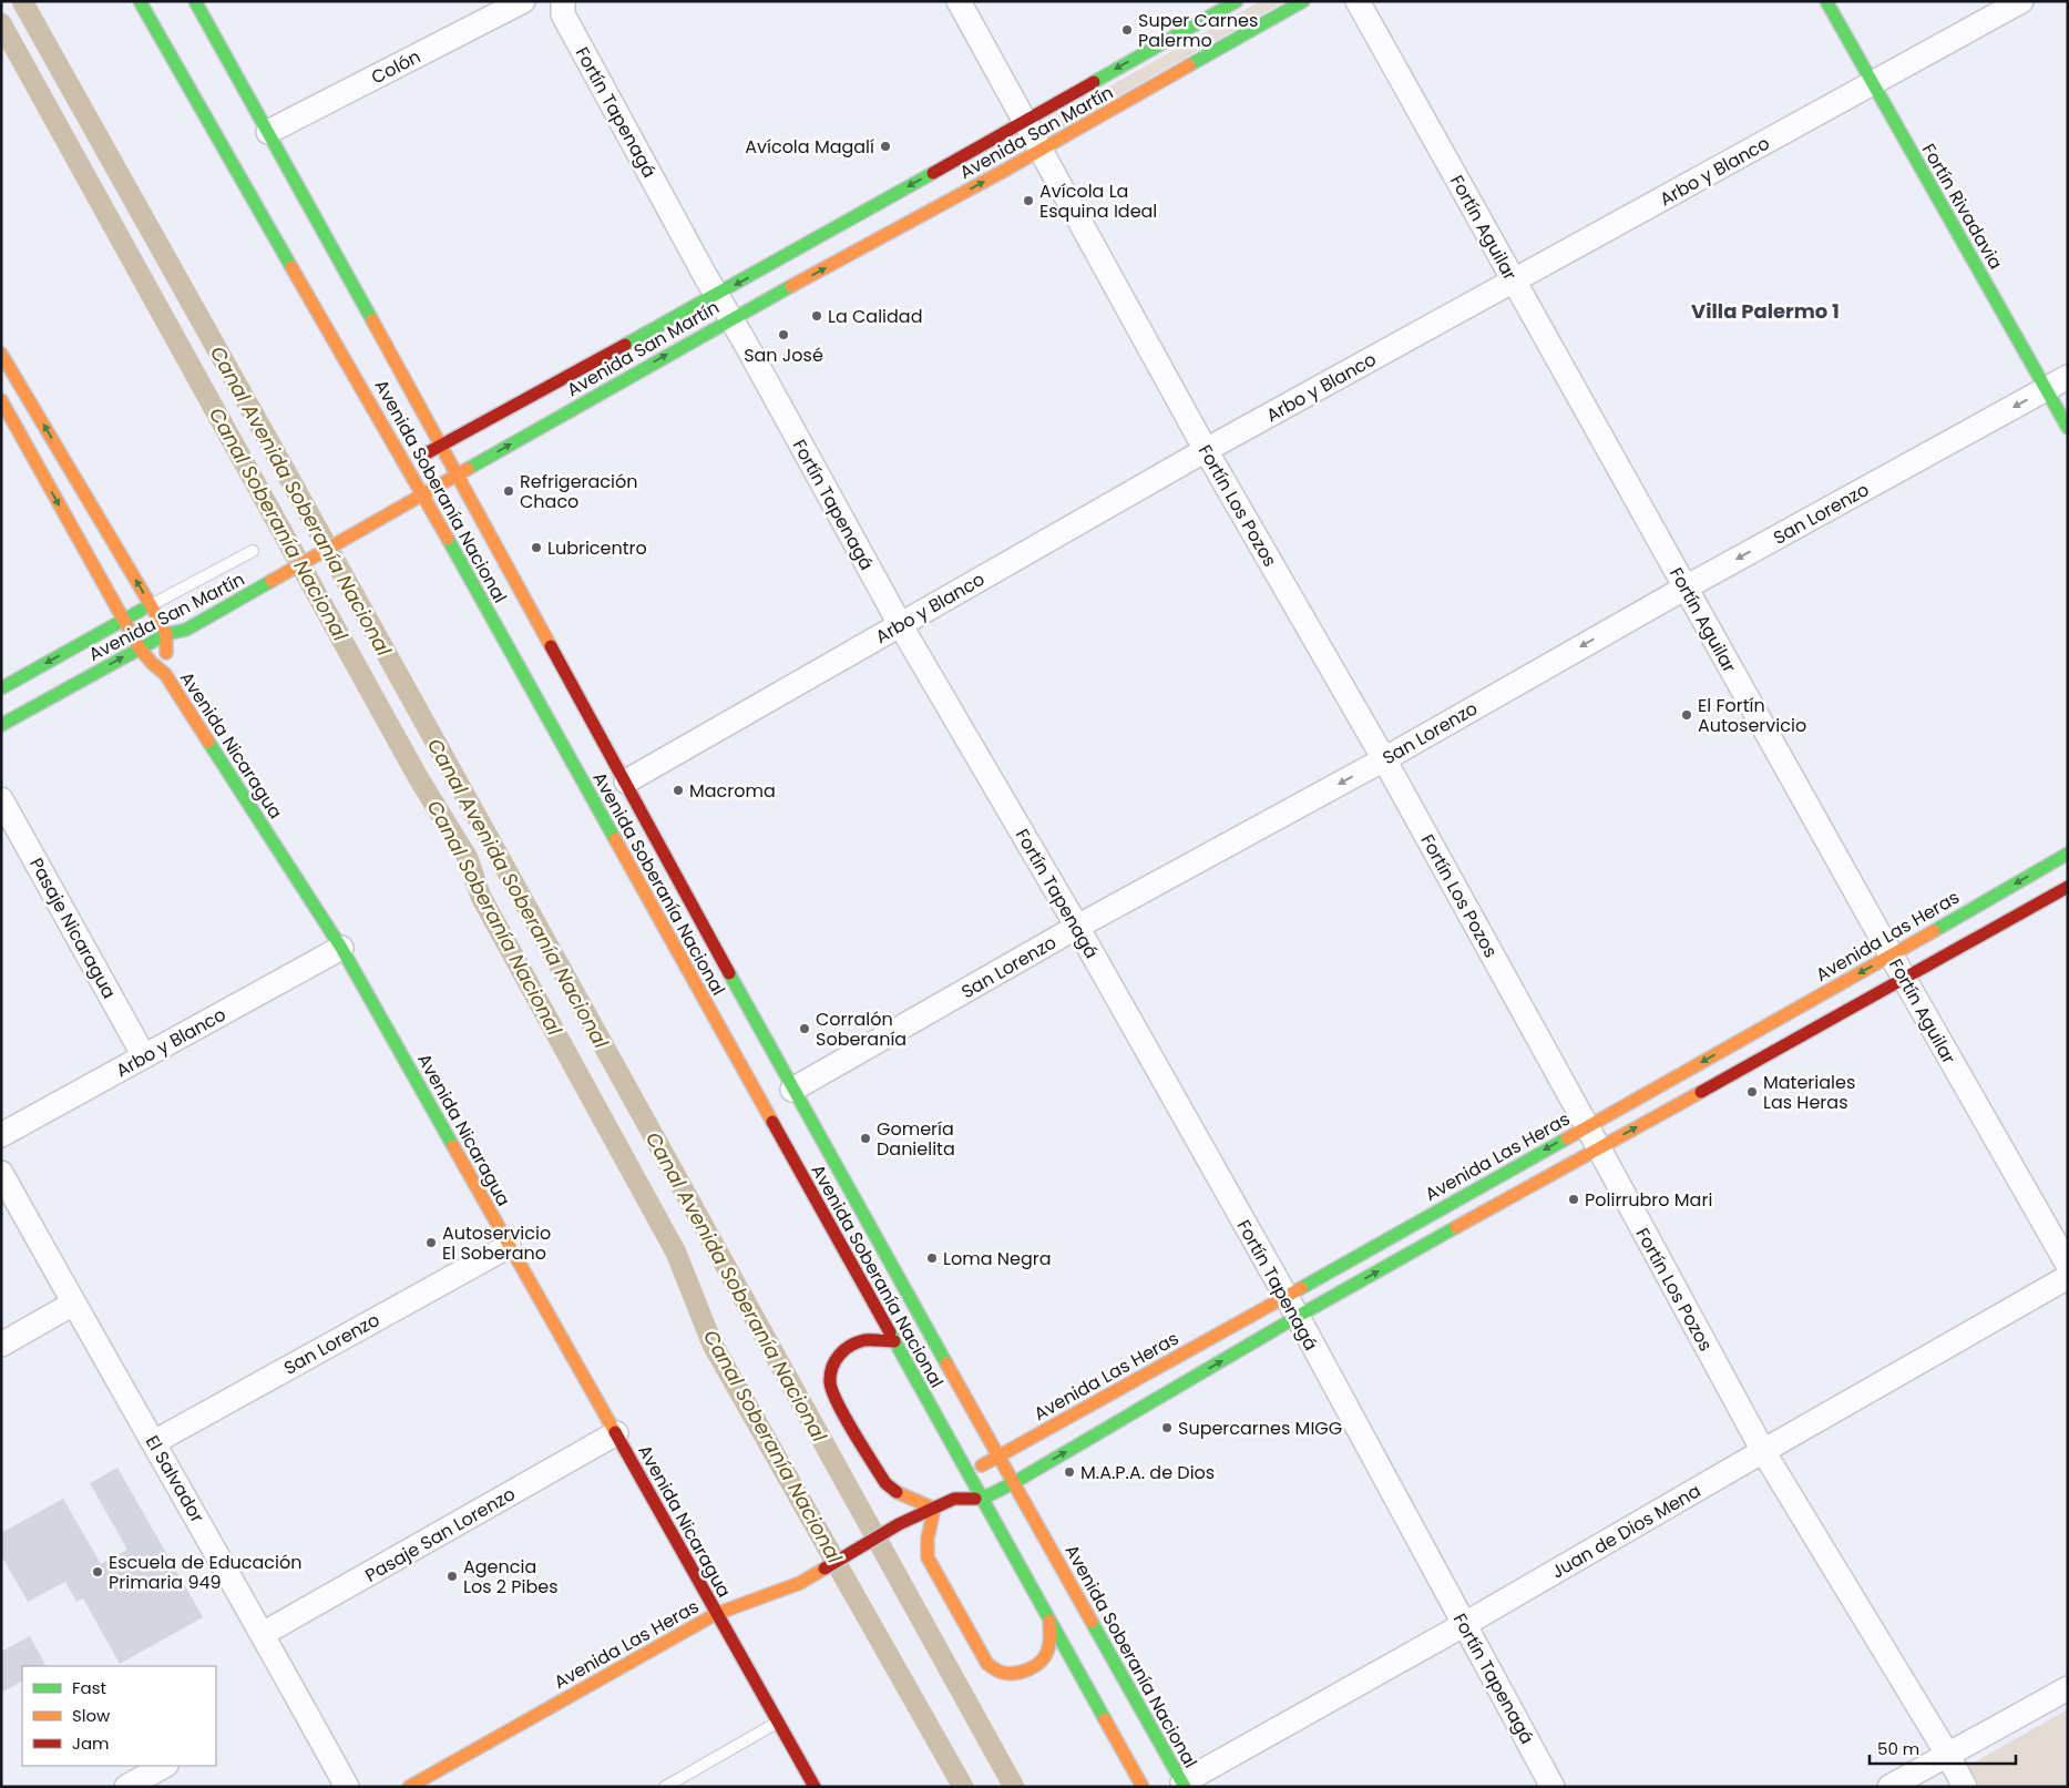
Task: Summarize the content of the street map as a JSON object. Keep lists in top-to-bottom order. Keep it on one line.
{"streets":{"main road":["Avenida San Martín","Fortín Rivadavia","Avenida Soberanía Nacional","Avenida Nicaragua","Avenida Las Heras"],"street":["Colón","Fortín Tapenagá","Arbo y Blanco","Fortín Aguilar","Fortín Los Pozos","San Lorenzo","Pasaje Nicaragua","El Salvador","Juan de Dios Mena","Pasaje San Lorenzo"]},"crossings":[["Colón","Avenida Soberanía Nacional"],["Fortín Tapenagá","Avenida San Martín"],["Fortín Tapenagá","Arbo y Blanco"],["Fortín Tapenagá","San Lorenzo"],["Fortín Tapenagá","Avenida Las Heras"],["Fortín Tapenagá","Juan de Dios Mena"],["Avenida San Martín","Avenida Soberanía Nacional"],["Avenida San Martín","Fortín Los Pozos"],["Avenida San Martín","Avenida Nicaragua"],["Arbo y Blanco","Fortín Rivadavia"],["Arbo y Blanco","Fortín Aguilar"],["Arbo y Blanco","Avenida Soberanía Nacional"],["Arbo y Blanco","Fortín Los Pozos"],["Arbo y Blanco","Avenida Nicaragua"],["Arbo y Blanco","Pasaje Nicaragua"],["Fortín Rivadavia","San Lorenzo"],["Fortín Aguilar","San Lorenzo"],["Fortín Aguilar","Avenida Las Heras"],["Avenida Soberanía Nacional","San Lorenzo"],["Avenida Soberanía Nacional","Avenida Las Heras"],["Avenida Soberanía Nacional","Juan de Dios Mena"],["Fortín Los Pozos","San Lorenzo"],["Fortín Los Pozos","Avenida Las Heras"],["Fortín Los Pozos","Juan de Dios Mena"],["San Lorenzo","Avenida Nicaragua"],["San Lorenzo","El Salvador"],["Avenida Nicaragua","Avenida Las Heras"],["Avenida Nicaragua","Pasaje San Lorenzo"],["El Salvador","Pasaje San Lorenzo"]],"one_way":["San Lorenzo"],"districts":["Villa Palermo 1"],"water":["Canal Avenida Soberanía Nacional","Canal Soberanía Nacional"],"places":["Super Carnes Palermo","Avícola Magalí","Avícola La Esquina Ideal","La Calidad","San José","Refrigeración Chaco","Lubricentro","El Fortín Autoservicio","Macroma","Corralón Soberanía","Materiales Las Heras","Gomería Danielita","Polirrubro Mari","Autoservicio El Soberano","Loma Negra","Supercarnes MIGG","M.A.P.A. de Dios","Escuela de Educación Primaria 949","Agencia Los 2 Pibes"],"legend":["Fast","Slow","Jam"],"scale_bar":"50 m"}
